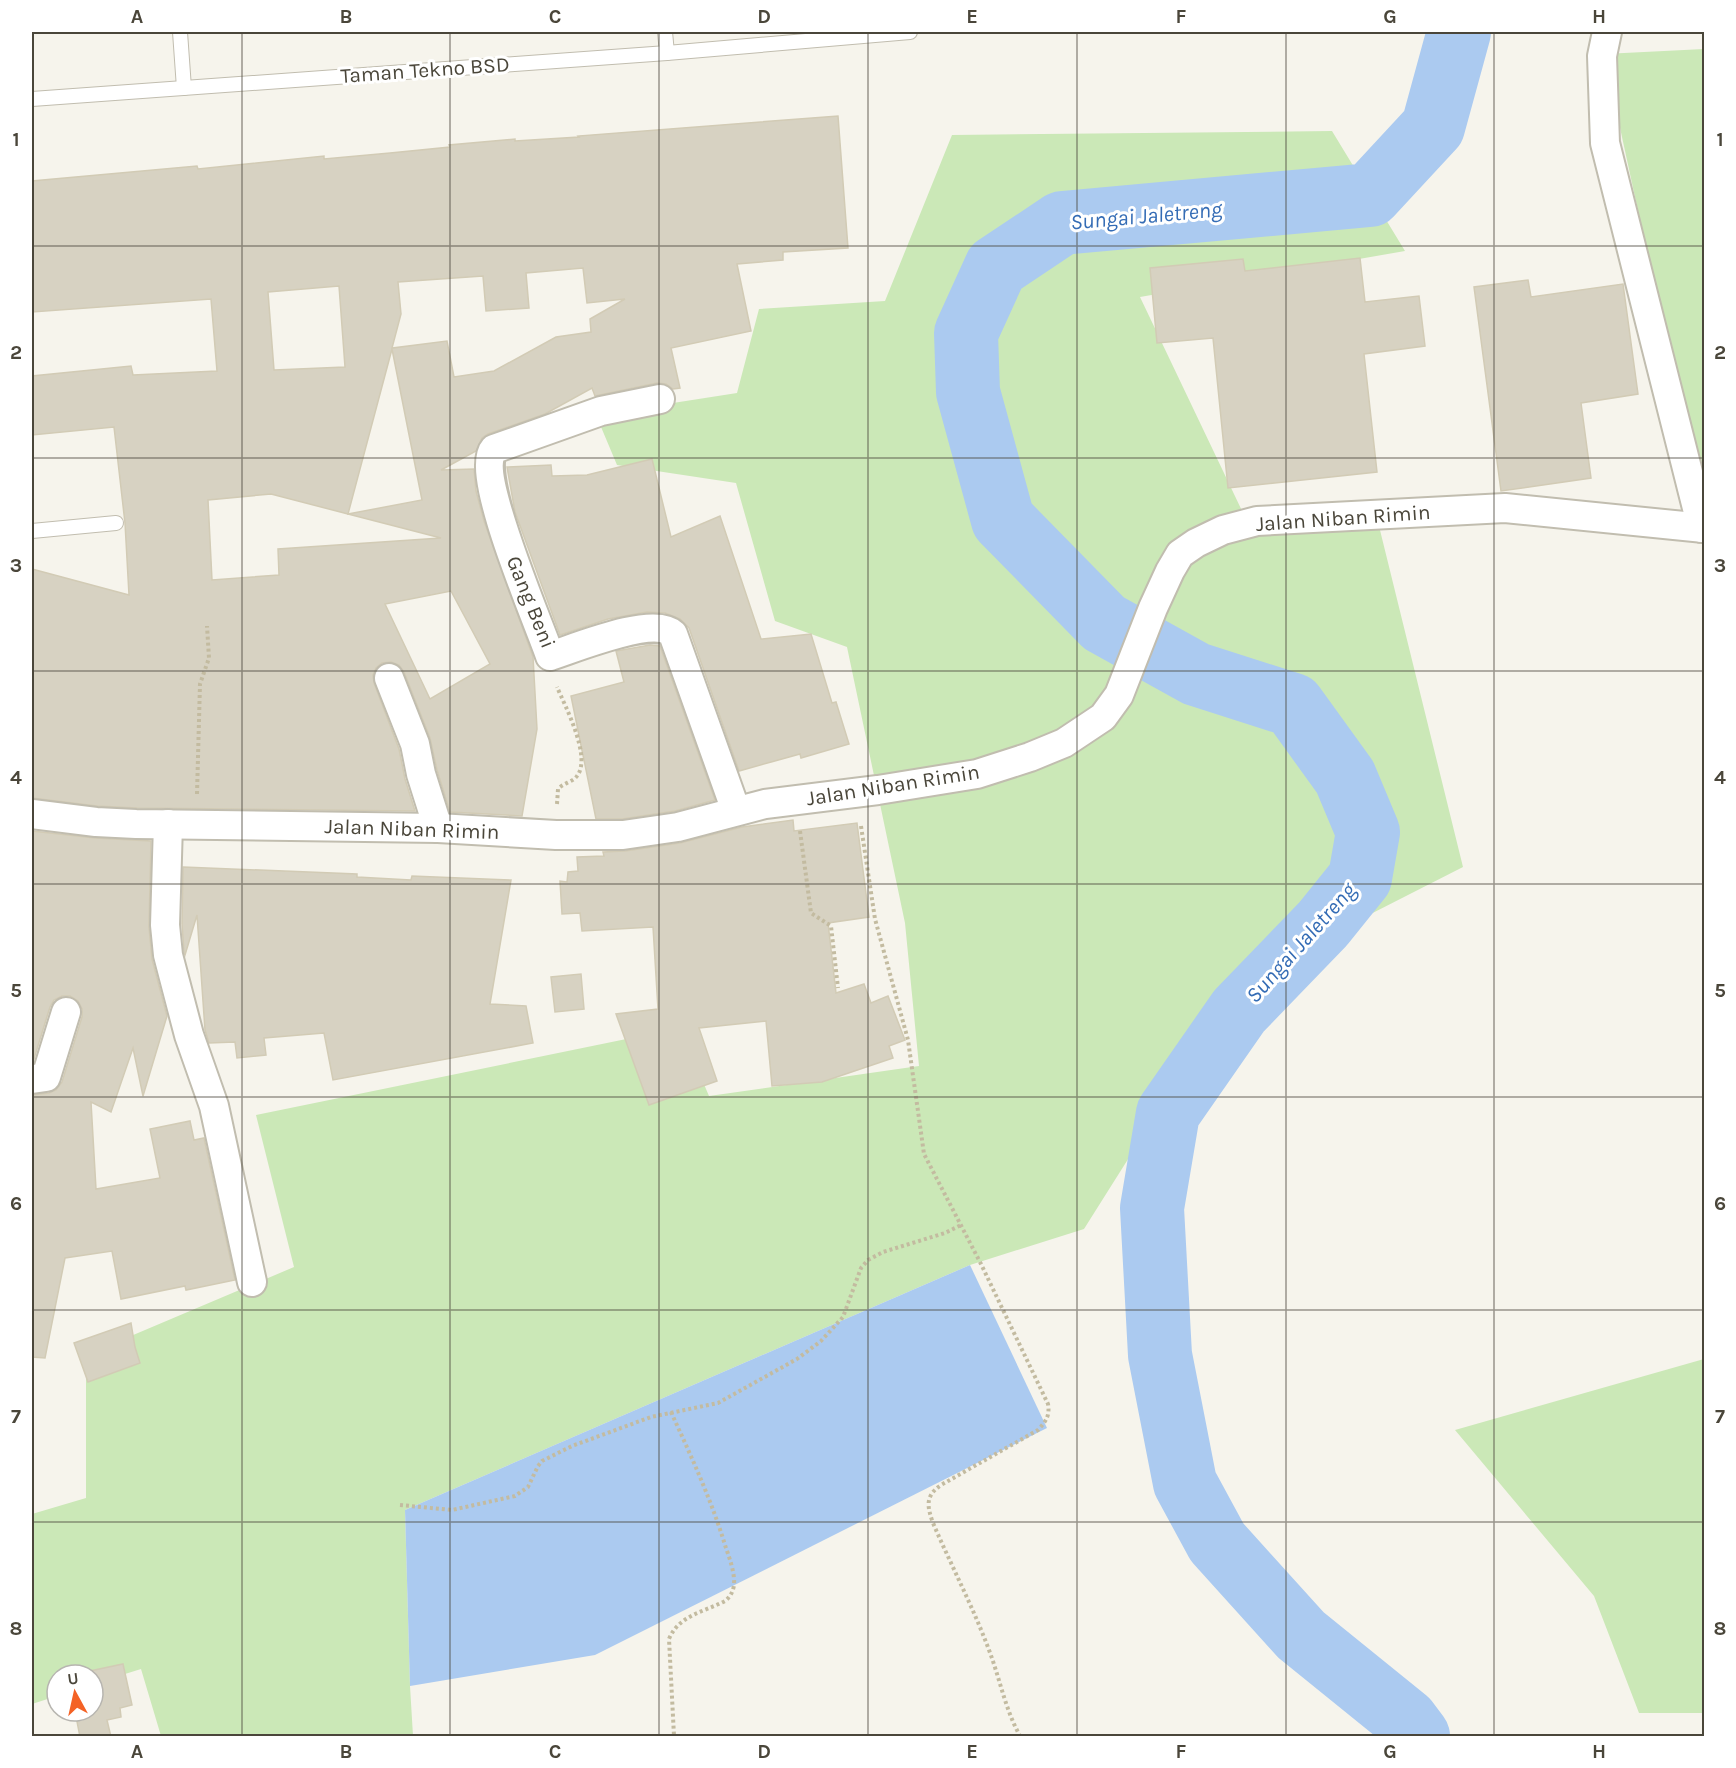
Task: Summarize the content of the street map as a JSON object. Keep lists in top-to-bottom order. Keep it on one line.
{"streets":{"street":["Jalan Niban Rimin","Gang Beni"],"lane":["Taman Tekno BSD"]},"crossings":[["Jalan Niban Rimin","Gang Beni"]],"water":["Sungai Jaletreng"],"north":"top","grid":{"columns":["A","B","C","D","E","F","G","H"],"rows":["1","2","3","4","5","6","7","8"]}}
